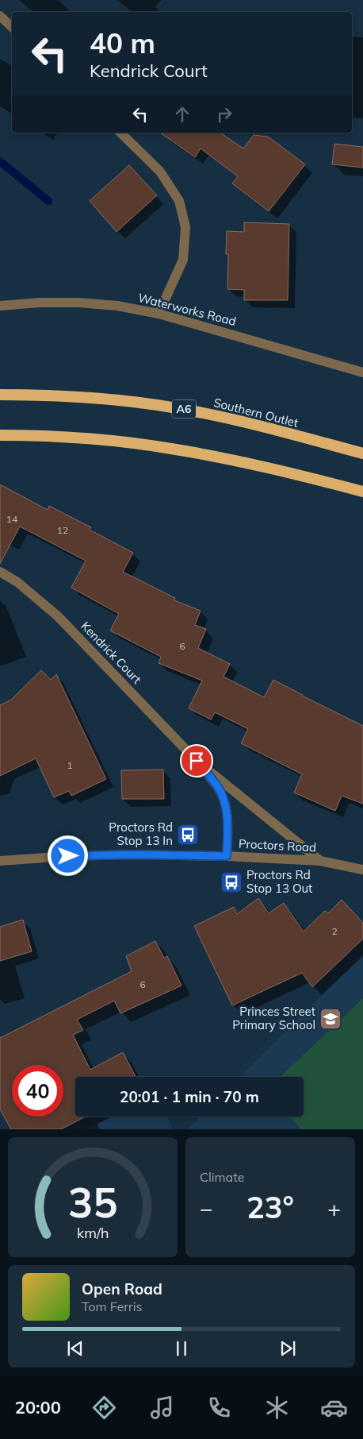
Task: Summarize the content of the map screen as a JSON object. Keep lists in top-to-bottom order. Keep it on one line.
{"streets":{"highway":["A6","Southern Outlet"],"street":["Waterworks Road","Kendrick Court","Proctors Road"]},"crossings":[["Kendrick Court","Proctors Road"]],"places":{"bus stop":["Proctors Rd Stop 13 In","Proctors Rd Stop 13 Out"],"school or university":["Princes Street Primary School"]},"house_numbers":["14","12","6","1","2","6"],"page":{"turn":["40 m","Kendrick Court"],"limit":"40","trip":"20:01 · 1 min · 70 m","tile":"Climate","heat":["−","23°","+"],"song":["Open Road","Tom Ferris"],"tabs":"20:00","gauge":["35","km/h"]}}
